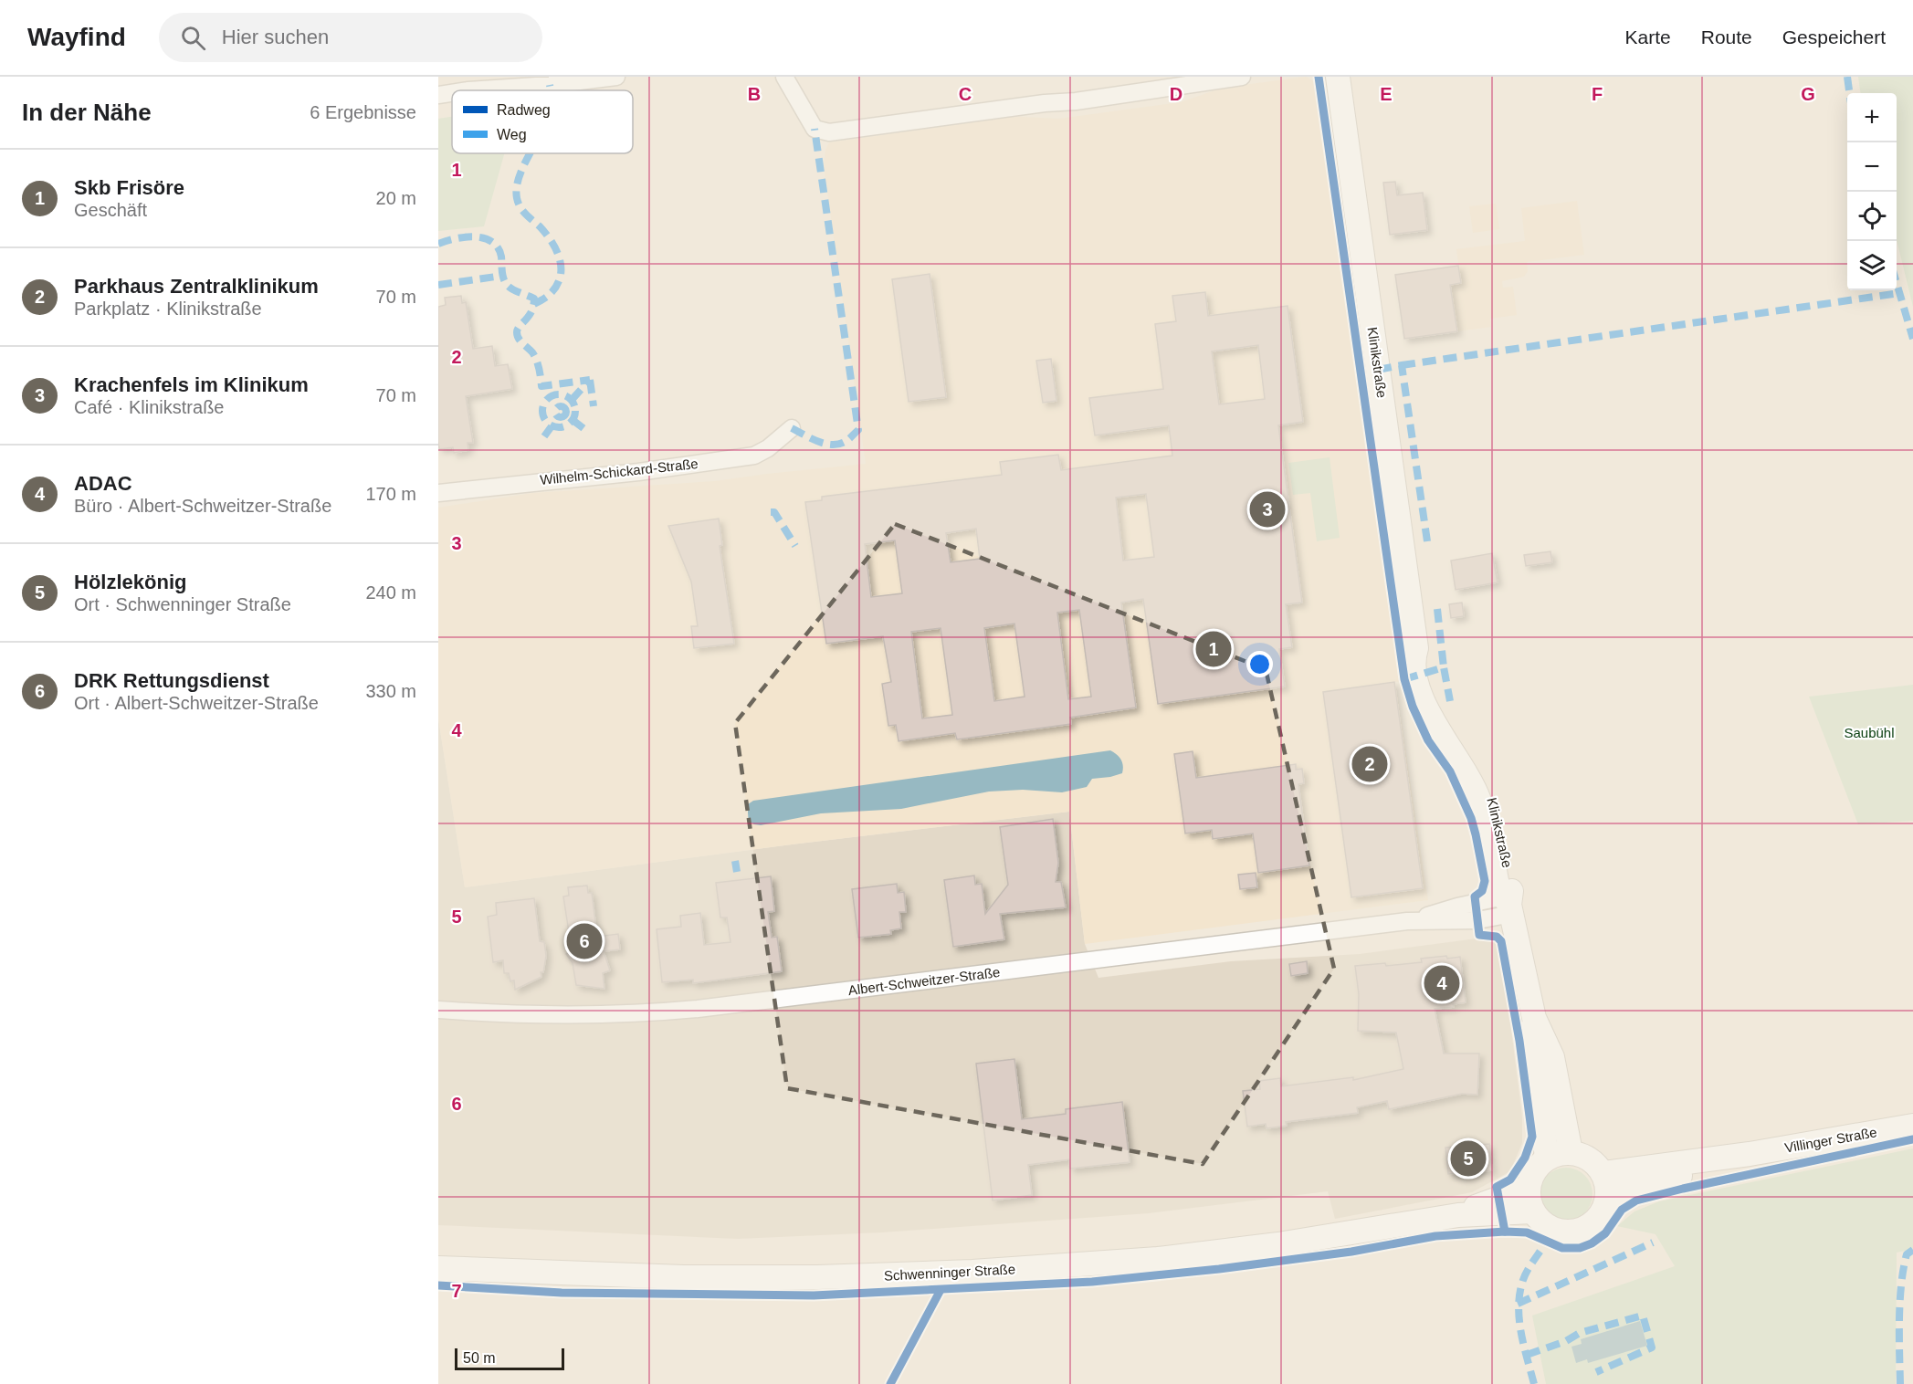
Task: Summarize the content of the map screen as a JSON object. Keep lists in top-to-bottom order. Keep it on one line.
{"streets":{"main road":["Klinikstraße","Villinger Straße","Schwenninger Straße"],"street":["Wilhelm-Schickard-Straße","Albert-Schweitzer-Straße"]},"crossings":[["Klinikstraße","Albert-Schweitzer-Straße"],["Klinikstraße","Villinger Straße"],["Klinikstraße","Schwenninger Straße"],["Villinger Straße","Schwenninger Straße"]],"parks":["Saubühl"],"legend":["Radweg","Weg"],"scale_bar":"50 m","page":{"header":"Wayfind","search":"Hier suchen","nav":["Karte","Route","Gespeichert"],"heading":["In der Nähe","6 Ergebnisse"],"map_buttons":["+","−"],"list":[{"mark":"1","name":"Skb Frisöre","note":"Geschäft","value":"20 m"},{"mark":"2","name":"Parkhaus Zentralklinikum","note":"Parkplatz · Klinikstraße","value":"70 m"},{"mark":"3","name":"Krachenfels im Klinikum","note":"Café · Klinikstraße","value":"70 m"},{"mark":"4","name":"ADAC","note":"Büro · Albert-Schweitzer-Straße","value":"170 m"},{"mark":"5","name":"Hölzlekönig","note":"Ort · Schwenninger Straße","value":"240 m"},{"mark":"6","name":"DRK Rettungsdienst","note":"Ort · Albert-Schweitzer-Straße","value":"330 m"}],"pins":["3","1","2","6","4","5"],"scale":"50 m"},"grid":{"columns":["B","C","D","E","F","G"],"rows":["1","2","3","4","5","6","7"]}}
